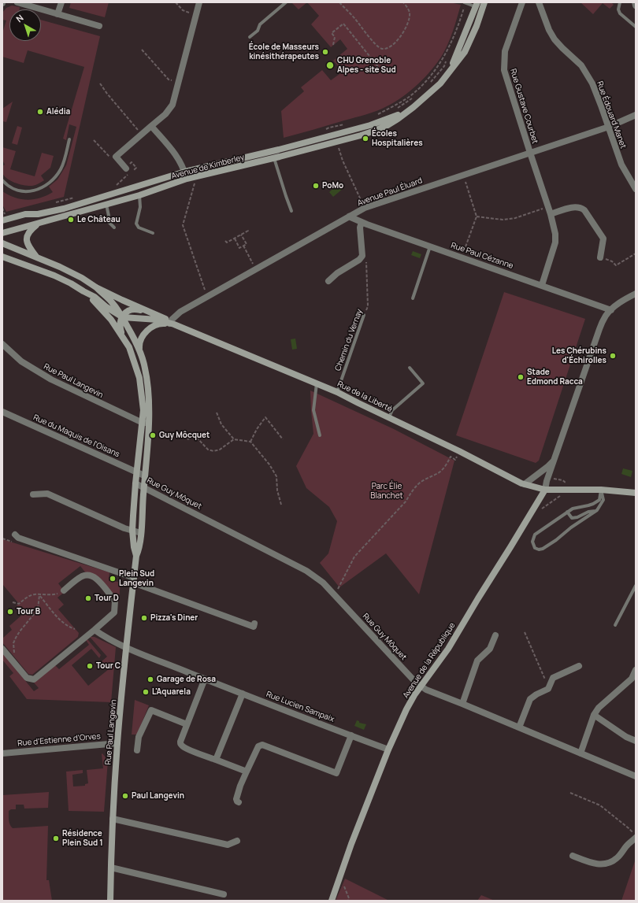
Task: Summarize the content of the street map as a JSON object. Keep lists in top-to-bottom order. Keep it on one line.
{"streets":{"street":["Rue Gustave Courbet","Rue Édouard Manet","Avenue de Kimberley","Avenue Paul Éluard","Rue Paul Cézanne","Rue Paul Langevin","Rue de la Liberté","Rue du Maquis de l'Oisans","Rue Guy Môquet","Avenue de la République","Rue Lucien Sampaix","Rue d'Estienne d'Orves"],"lane":["Chemin du Vernay"]},"crossings":[["Rue Gustave Courbet","Avenue Paul Éluard"],["Rue Gustave Courbet","Rue Paul Cézanne"],["Rue Édouard Manet","Avenue Paul Éluard"],["Avenue Paul Éluard","Rue Paul Cézanne"],["Avenue Paul Éluard","Rue de la Liberté"],["Chemin du Vernay","Rue de la Liberté"],["Rue Paul Langevin","Rue de la Liberté"],["Rue Paul Langevin","Rue du Maquis de l'Oisans"],["Rue Paul Langevin","Rue Guy Môquet"],["Rue Paul Langevin","Rue Lucien Sampaix"],["Rue Paul Langevin","Rue d'Estienne d'Orves"],["Rue de la Liberté","Avenue de la République"],["Rue Guy Môquet","Avenue de la République"],["Avenue de la République","Rue Lucien Sampaix"]],"parks":["Parc Élie Blanchet"],"places":["École de Masseurs kinésithérapeutes","CHU Grenoble Alpes - site Sud","Alédia","Écoles Hospitalières","PoMo","Le Château","Les Chérubins d'Échirolles","Stade Edmond Racca","Guy Môcquet","Plein Sud Langevin","Tour D","Tour B","Pizza's Diner","Tour C","Garage de Rosa","L'Aquarela","Paul Langevin","Résidence Plein Sud 1"],"north":"top left"}
